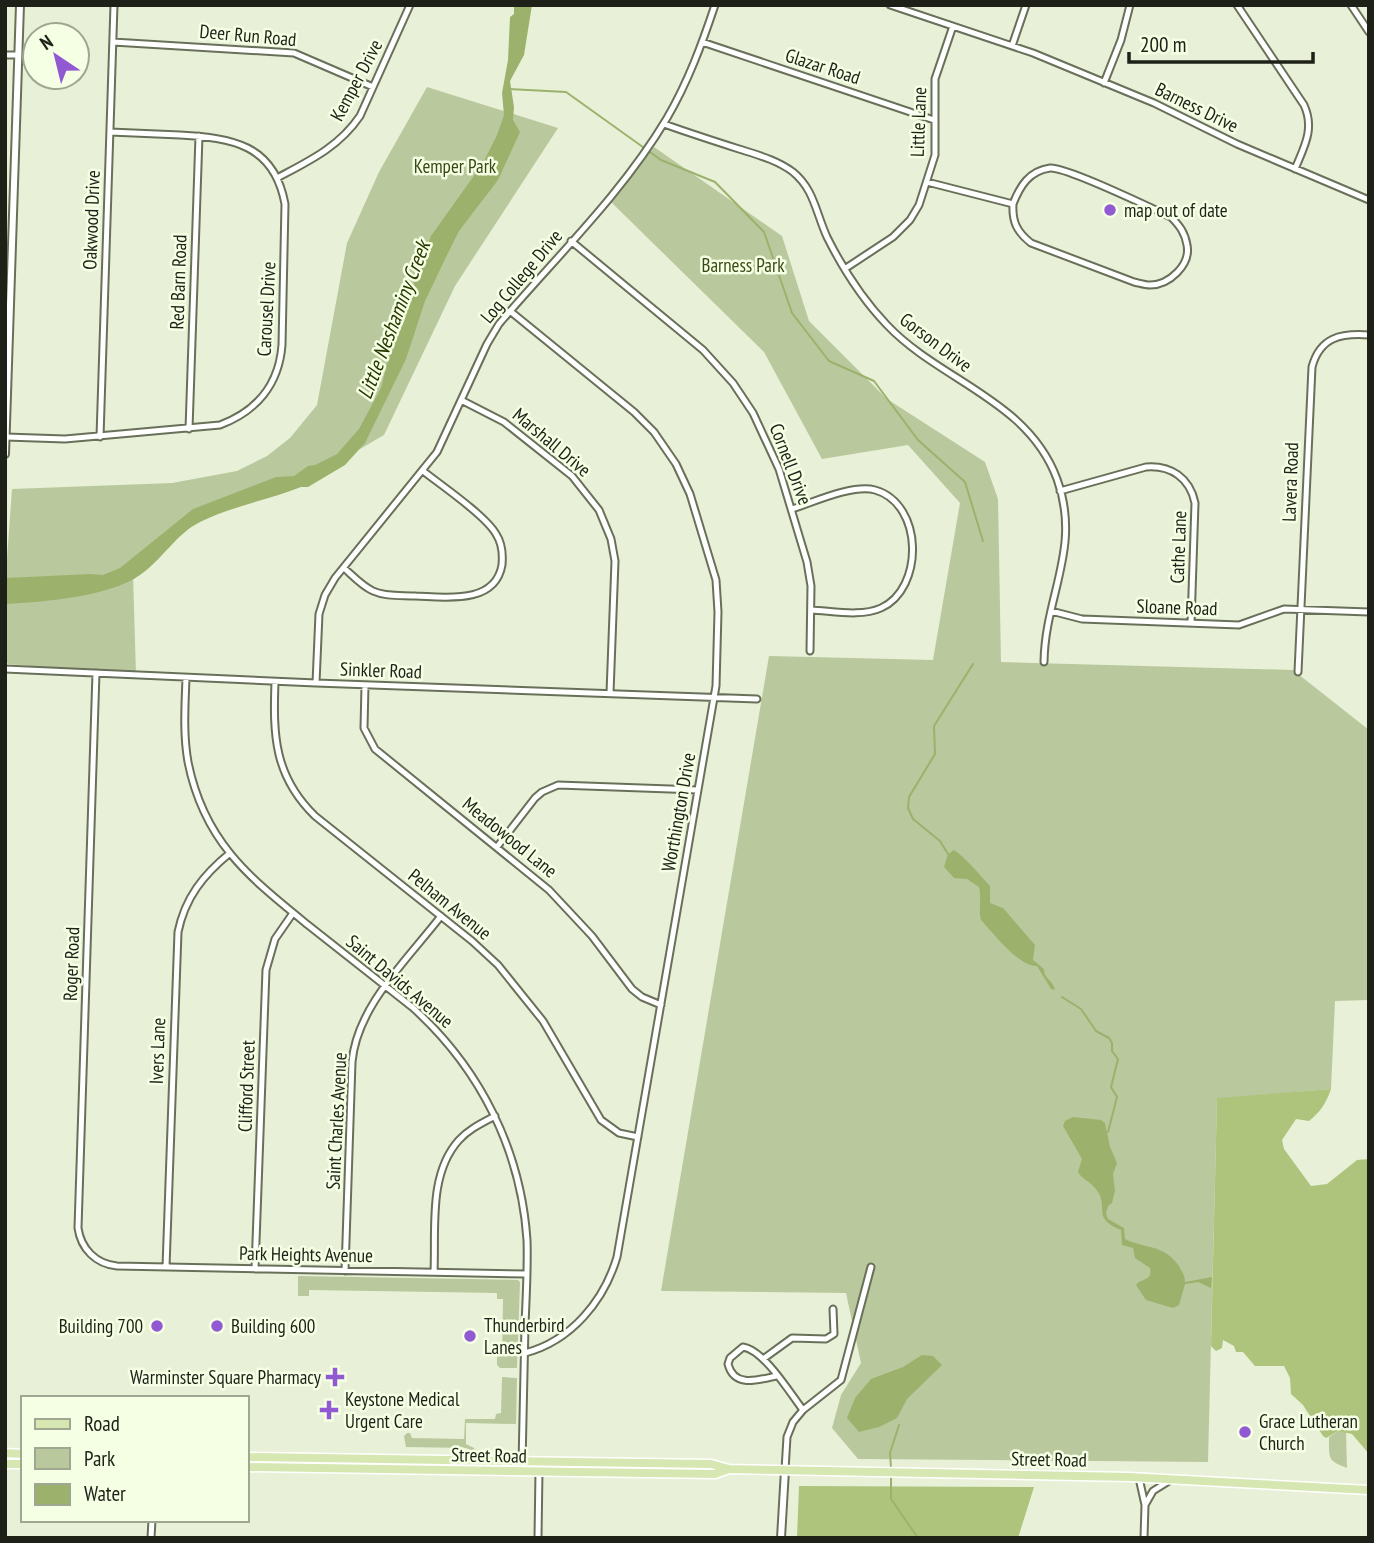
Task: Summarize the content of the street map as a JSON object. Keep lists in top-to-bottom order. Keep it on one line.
{"streets":{"main road":["Street Road"],"street":["Deer Run Road","Glazar Road","Kemper Drive","Barness Drive","Little Lane","Oakwood Drive","Log College Drive","Red Barn Road","Carousel Drive","Gorson Drive","Marshall Drive","Cornell Drive","Lavera Road","Cathe Lane","Sloane Road","Sinkler Road","Worthington Drive","Meadowood Lane","Pelham Avenue","Roger Road","Saint Davids Avenue","Ivers Lane","Clifford Street","Saint Charles Avenue","Park Heights Avenue"]},"crossings":[["Deer Run Road","Kemper Drive"],["Deer Run Road","Oakwood Drive"],["Glazar Road","Little Lane"],["Glazar Road","Log College Drive"],["Kemper Drive","Carousel Drive"],["Barness Drive","Little Lane"],["Little Lane","Gorson Drive"],["Oakwood Drive","Carousel Drive"],["Log College Drive","Gorson Drive"],["Log College Drive","Marshall Drive"],["Log College Drive","Cornell Drive"],["Log College Drive","Sinkler Road"],["Log College Drive","Worthington Drive"],["Red Barn Road","Carousel Drive"],["Gorson Drive","Cathe Lane"],["Gorson Drive","Sloane Road"],["Marshall Drive","Sinkler Road"],["Lavera Road","Sloane Road"],["Cathe Lane","Sloane Road"],["Sinkler Road","Worthington Drive"],["Sinkler Road","Meadowood Lane"],["Sinkler Road","Pelham Avenue"],["Sinkler Road","Roger Road"],["Sinkler Road","Saint Davids Avenue"],["Worthington Drive","Meadowood Lane"],["Worthington Drive","Pelham Avenue"],["Worthington Drive","Saint Davids Avenue"],["Pelham Avenue","Saint Charles Avenue"],["Roger Road","Park Heights Avenue"],["Saint Davids Avenue","Ivers Lane"],["Saint Davids Avenue","Clifford Street"],["Saint Davids Avenue","Saint Charles Avenue"],["Saint Davids Avenue","Park Heights Avenue"],["Saint Davids Avenue","Street Road"],["Ivers Lane","Park Heights Avenue"],["Clifford Street","Park Heights Avenue"],["Saint Charles Avenue","Park Heights Avenue"]],"water":["Little Neshaminy Creek"],"parks":["Kemper Park","Barness Park"],"places":{"other":["map out of date","Building 700","Building 600","Thunderbird Lanes","Grace Lutheran Church"],"health":["Warminster Square Pharmacy","Keystone Medical Urgent Care"]},"legend":["Road","Park","Water"],"scale_bar":"200 m","north":"top left"}
